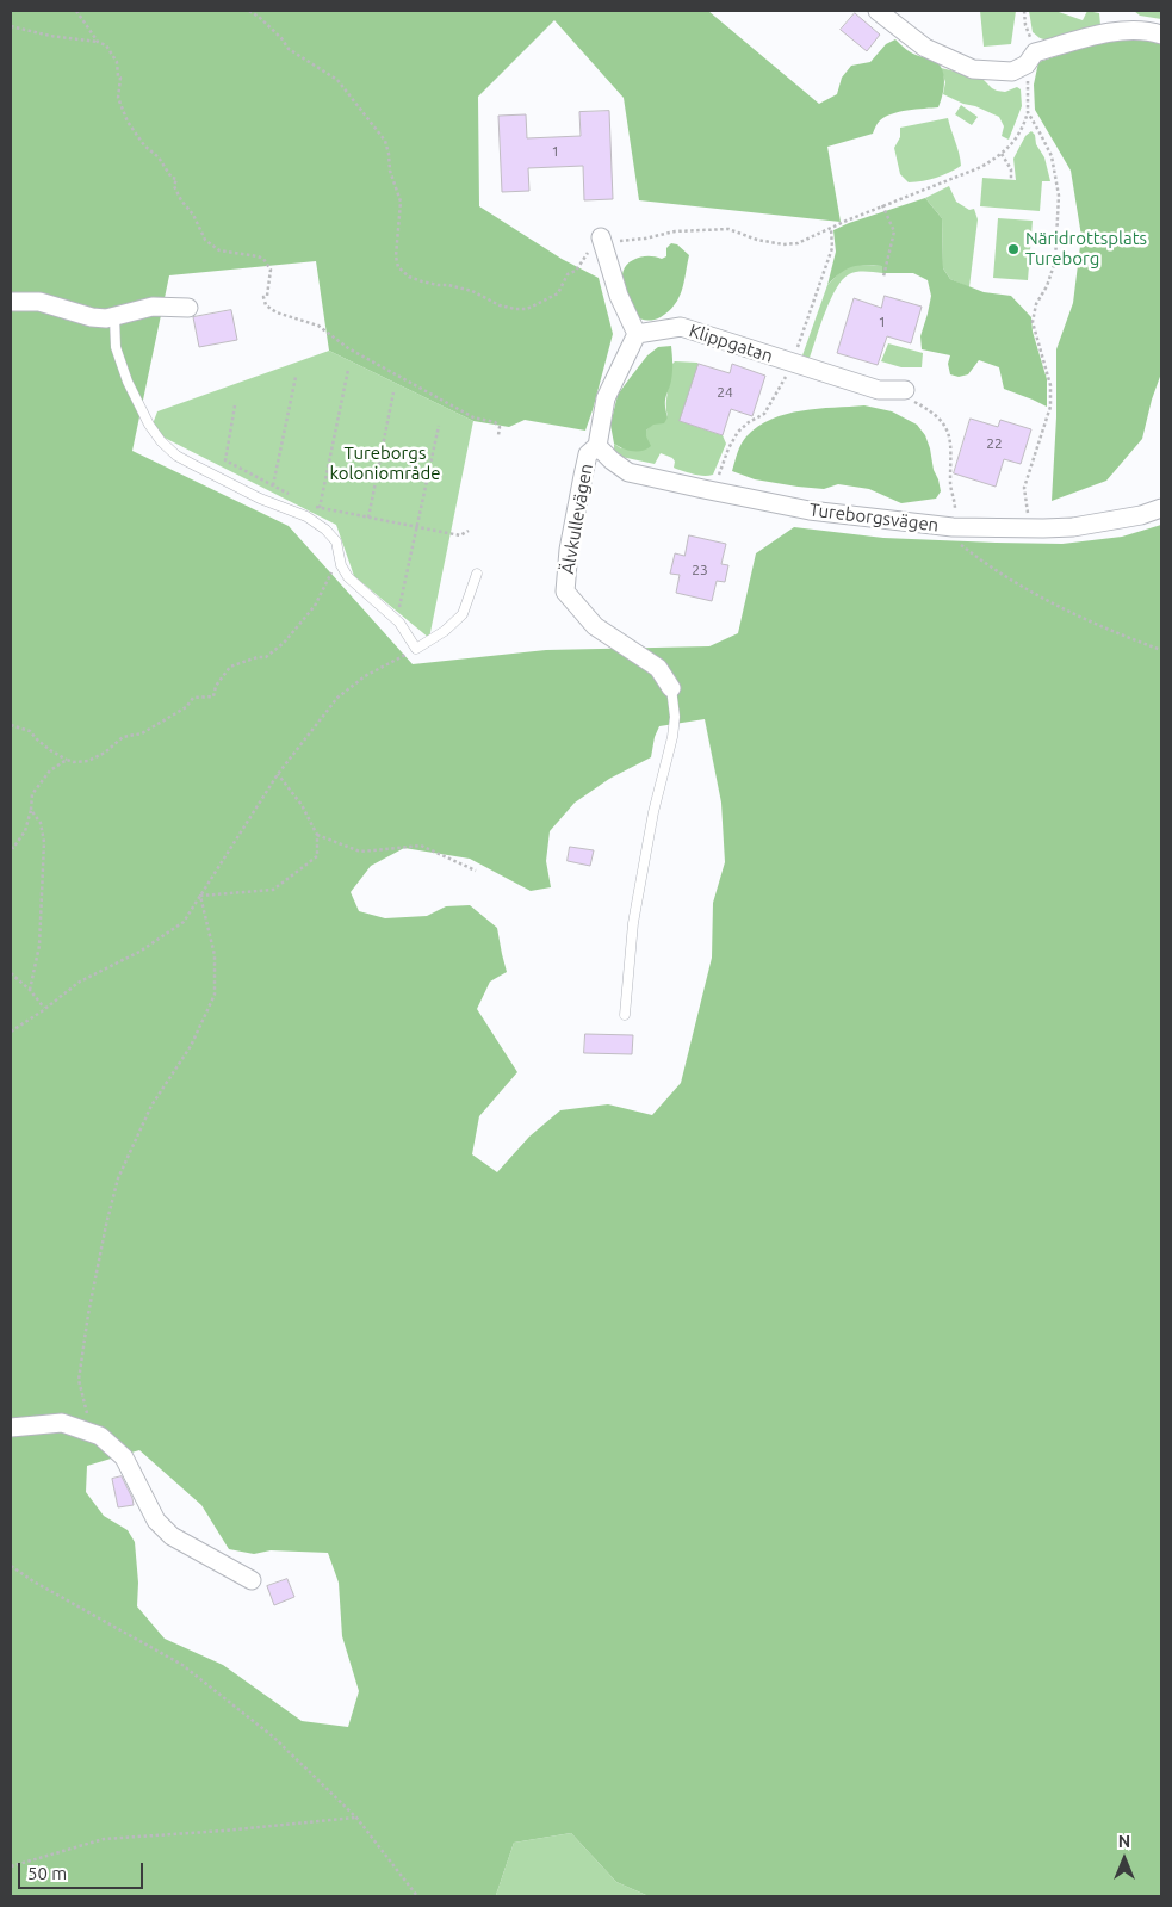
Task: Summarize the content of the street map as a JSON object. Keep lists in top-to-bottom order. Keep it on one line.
{"streets":{"street":["Klippgatan","Tureborgsvägen","Älvkullevägen"]},"crossings":[["Tureborgsvägen","Älvkullevägen"]],"parks":["Tureborgs koloniområde"],"places":["Näridrottsplats Tureborg"],"house_numbers":["1","1","24","22","23"],"scale_bar":"50 m","north":"top"}
